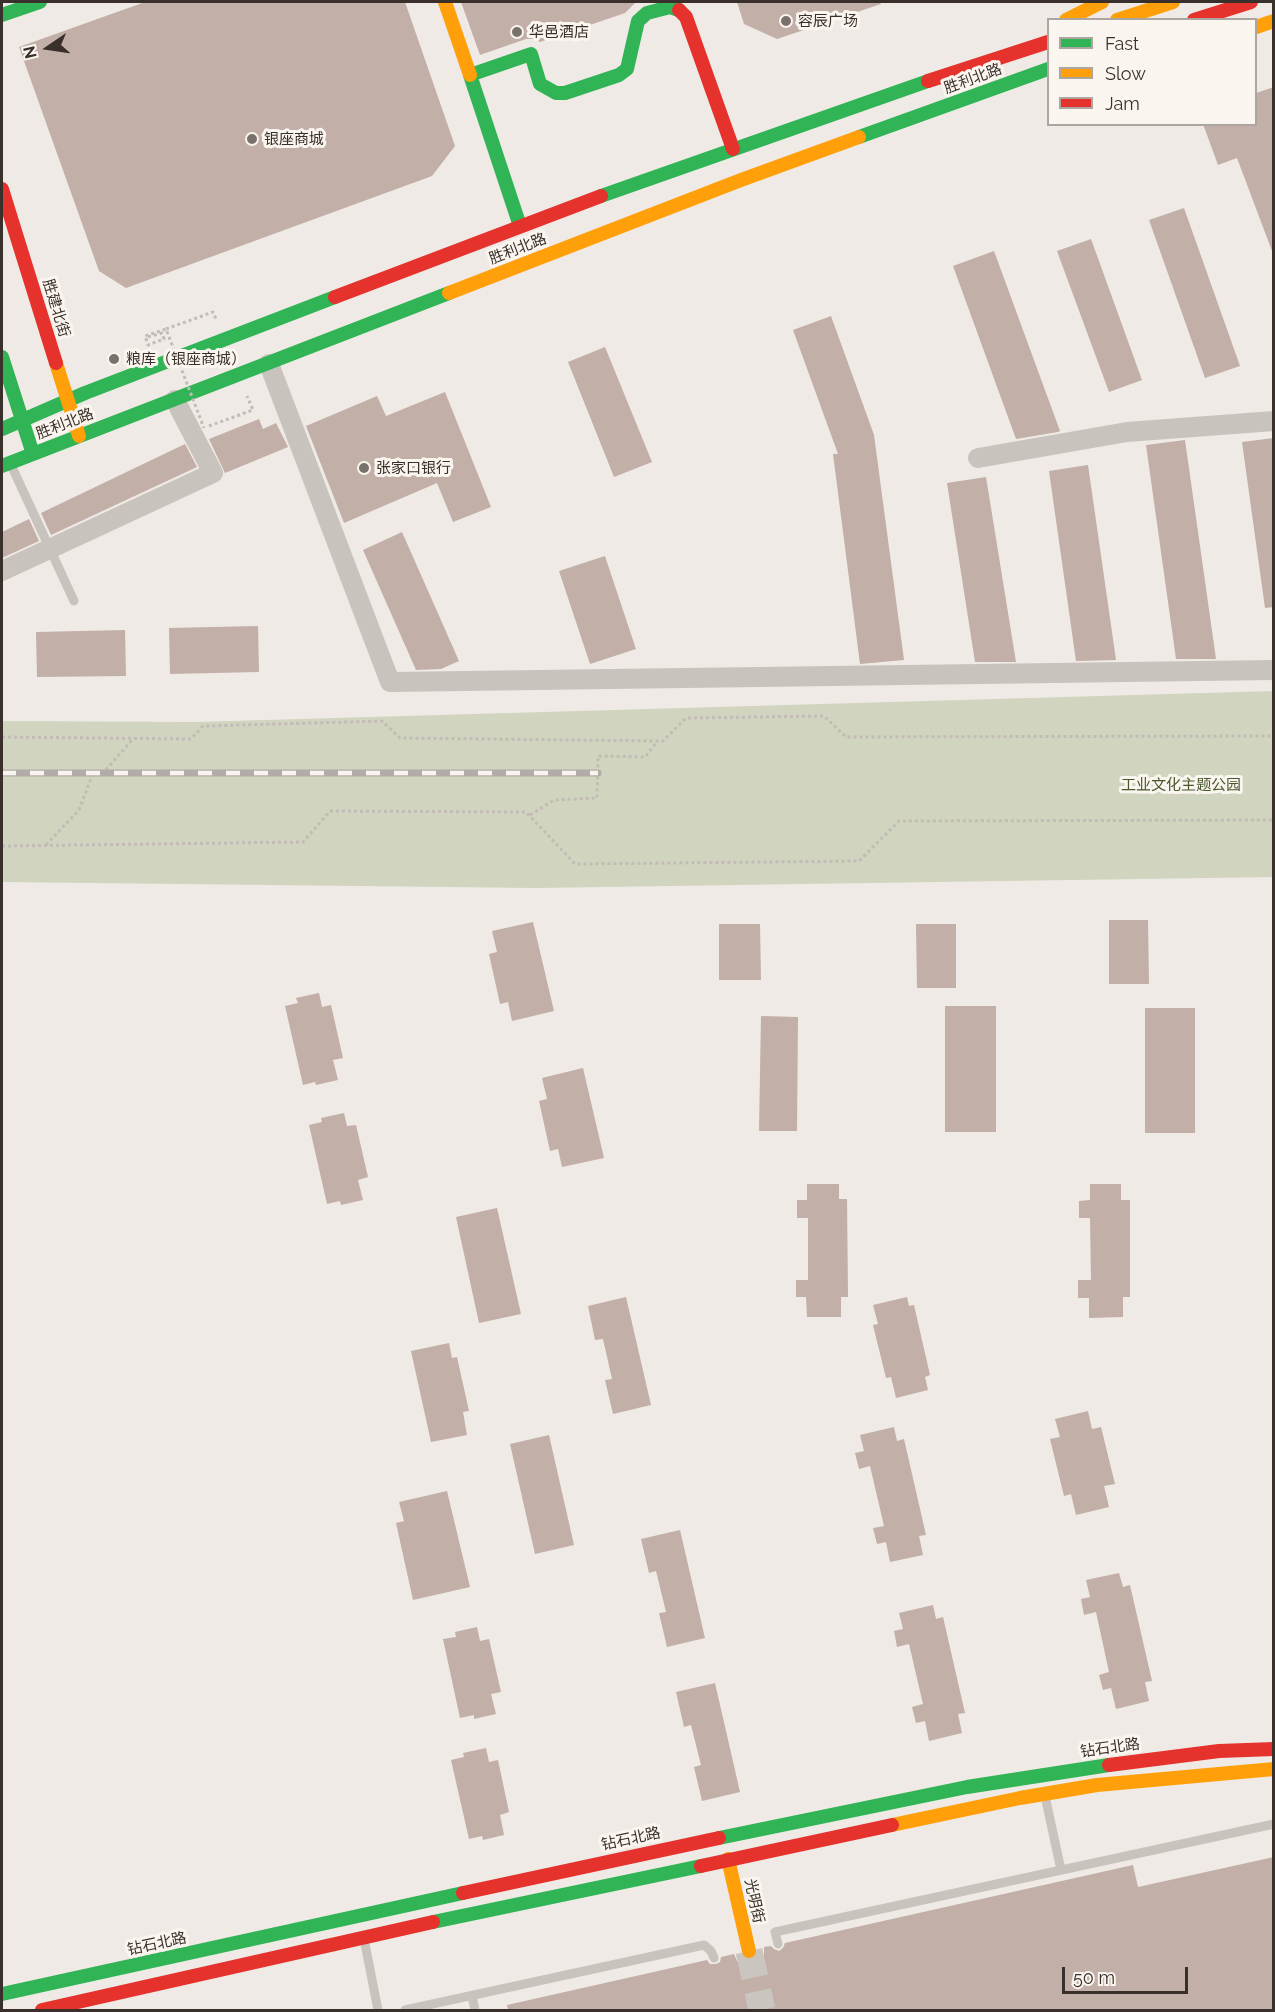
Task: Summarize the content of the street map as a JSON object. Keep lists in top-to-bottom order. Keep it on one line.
{"streets":{"main road":["胜利北路","胜建北街","钻石北路","光明街"]},"crossings":[["胜利北路","胜建北街"]],"parks":["工业文化主题公园"],"places":["容辰广场","华邑酒店","银座商城","粮库（银座商城）","张家口银行"],"legend":["Fast","Slow","Jam"],"scale_bar":"50 m","north":"left"}
